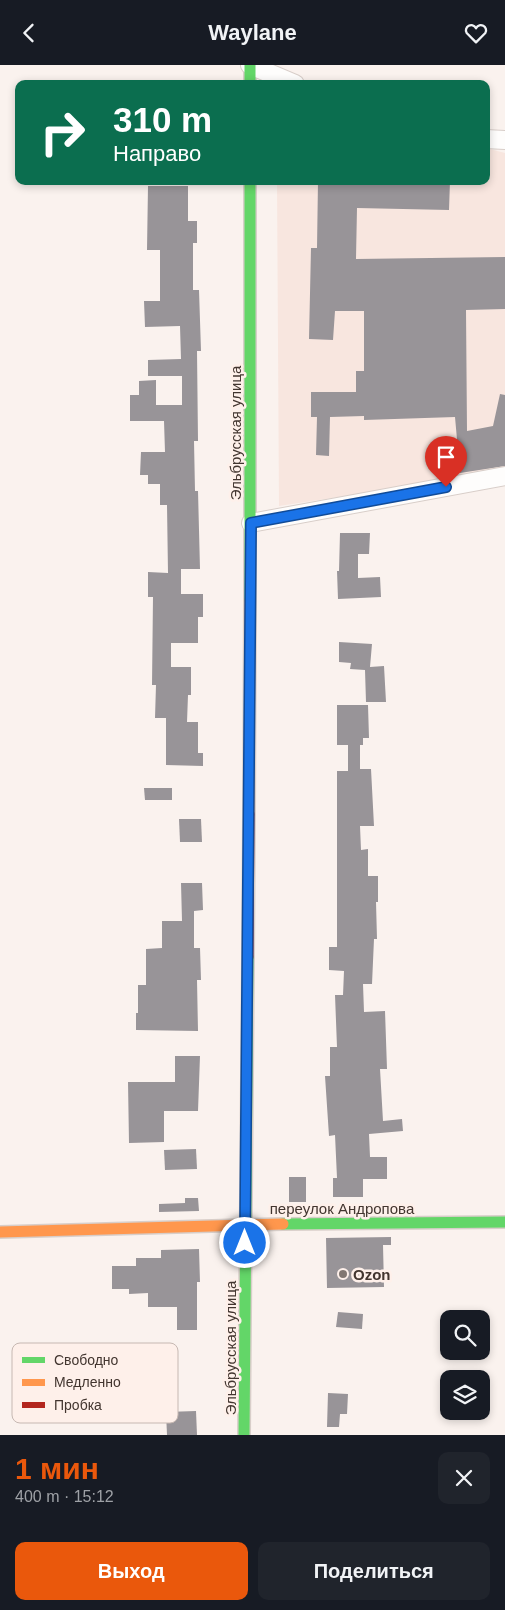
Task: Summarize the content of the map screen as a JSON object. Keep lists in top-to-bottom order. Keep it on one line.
{"streets":{"street":["Эльбрусская улица","переулок Андропова"]},"crossings":[["Эльбрусская улица","переулок Андропова"]],"places":["Ozon"],"legend":["Свободно","Медленно","Пробка"],"page":{"header":"Waylane","turn":["310 m","Направо"],"heading":["1 мин","400 m · 15:12"],"buttons":["Выход","Поделиться"]}}
